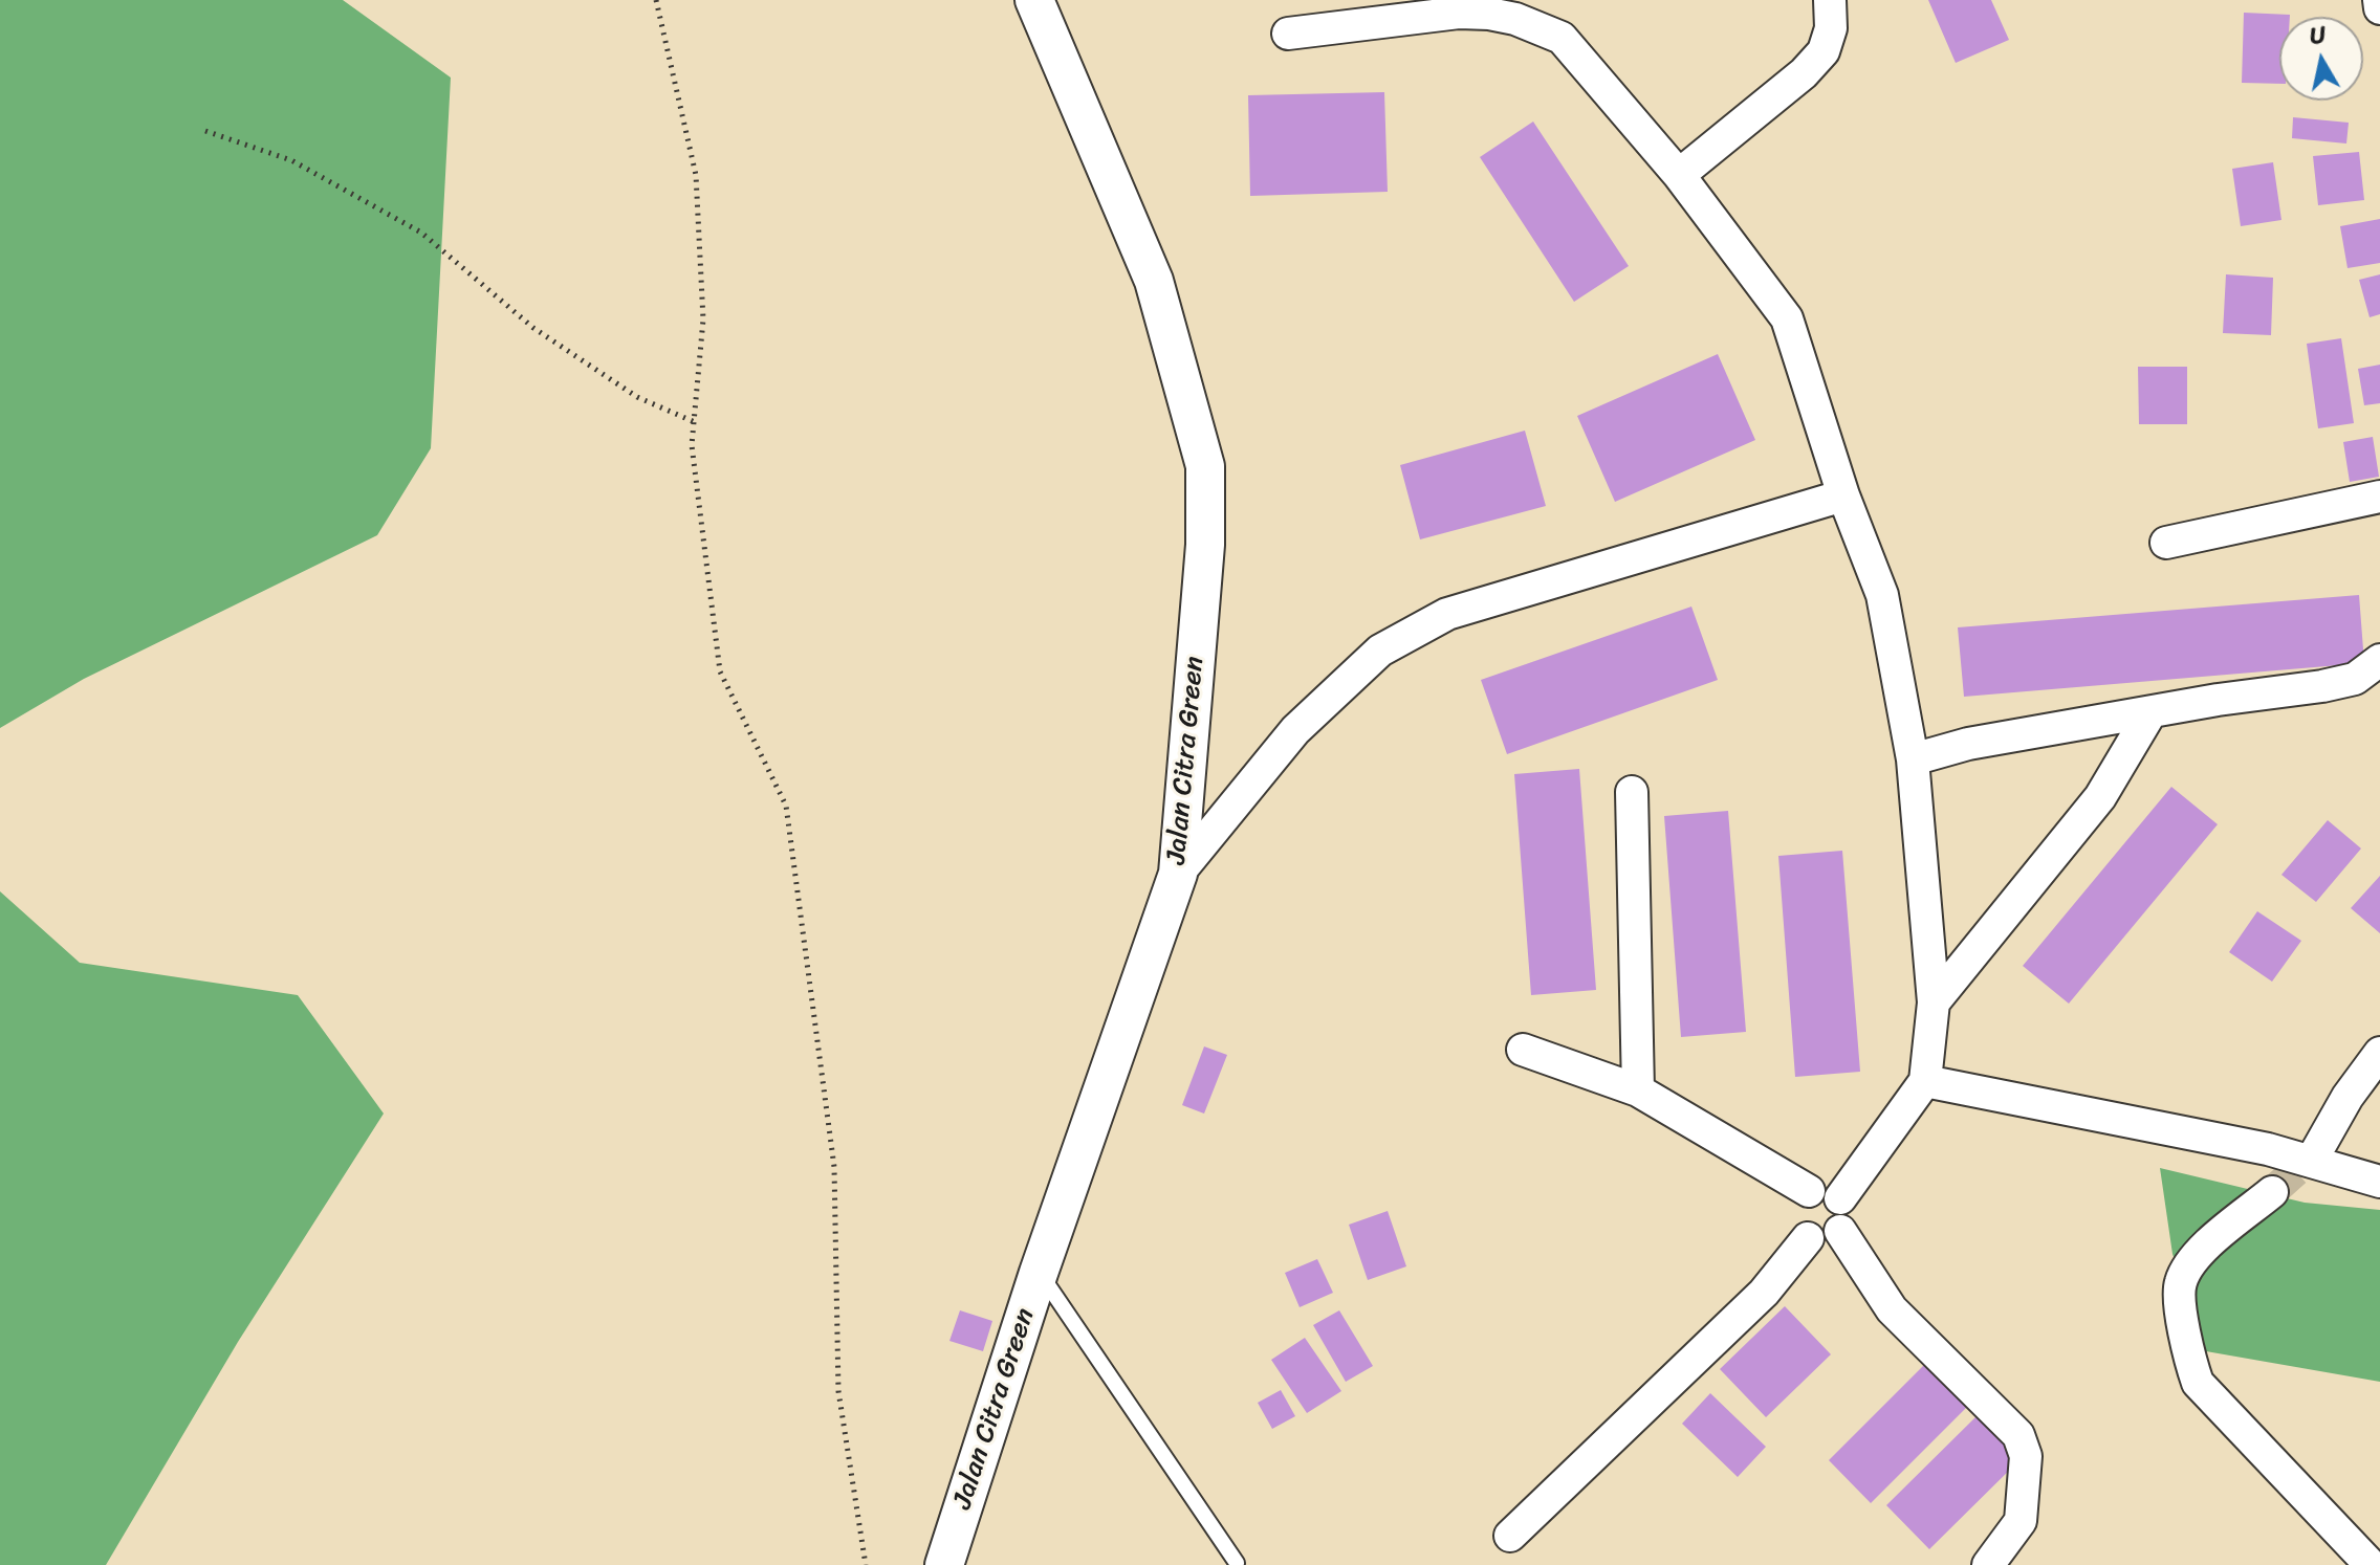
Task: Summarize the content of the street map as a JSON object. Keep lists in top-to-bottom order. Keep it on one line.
{"streets":{"street":["Jalan Citra Green"]},"north":"top"}
